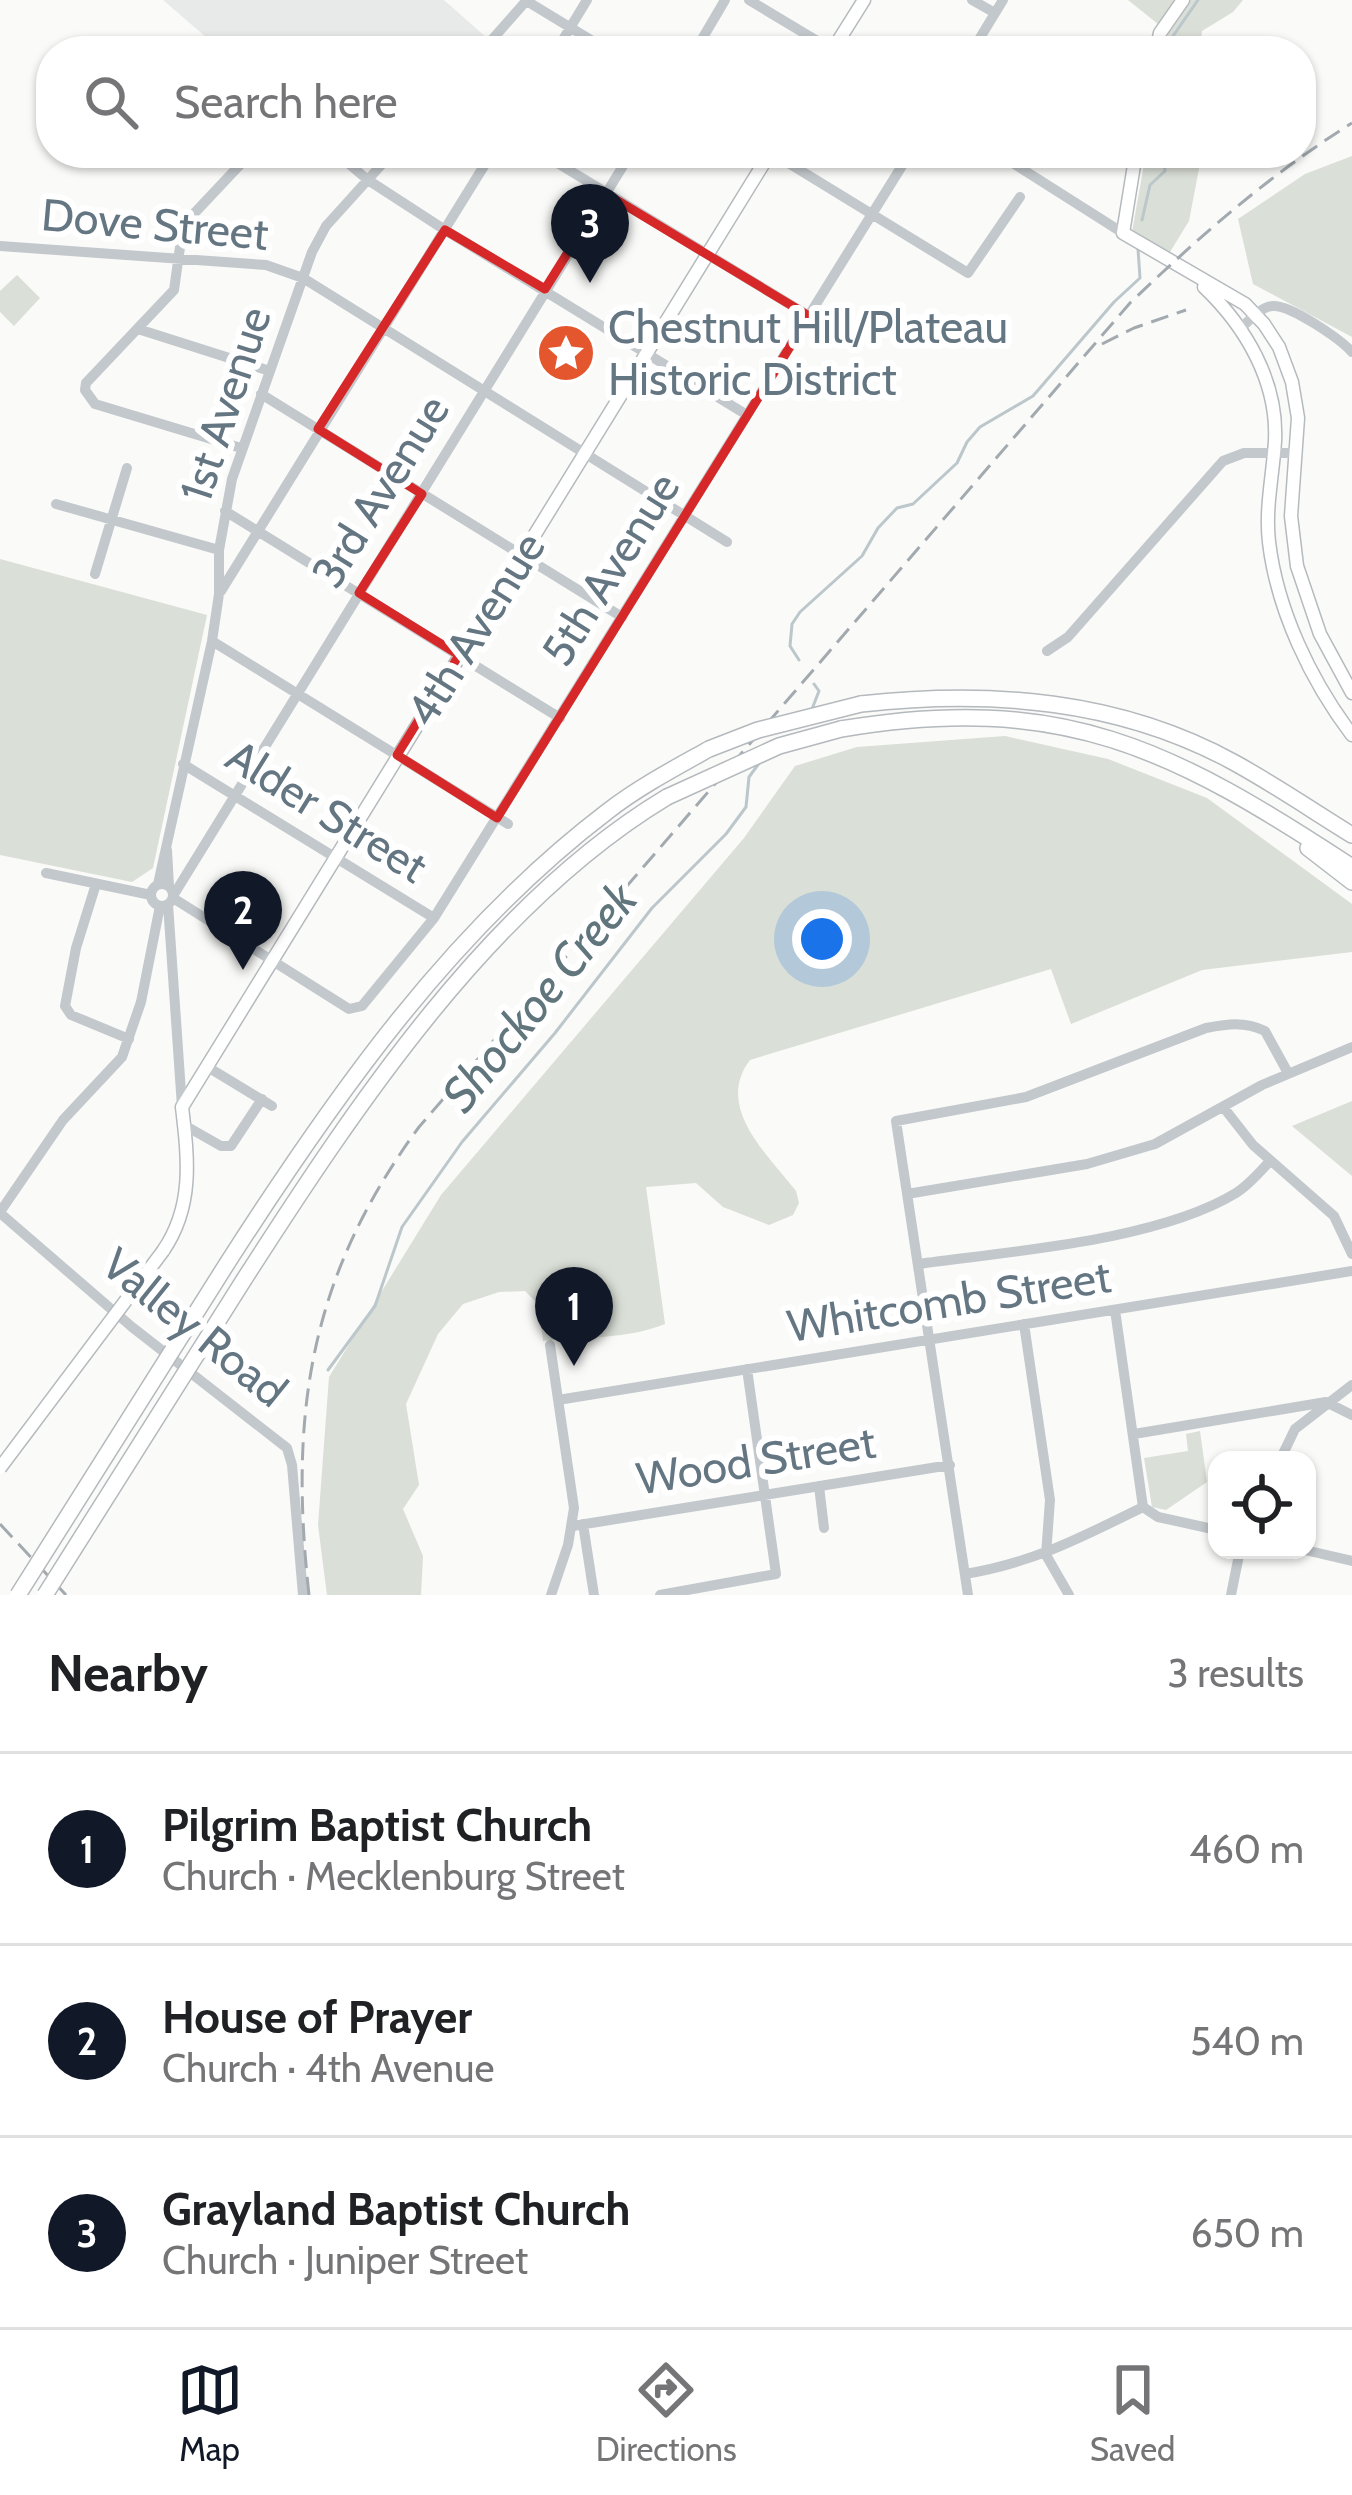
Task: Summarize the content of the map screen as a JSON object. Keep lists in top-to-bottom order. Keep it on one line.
{"streets":{"main road":["4th Avenue"],"street":["Dove Street","1st Avenue","3rd Avenue","5th Avenue","Alder Street","Whitcomb Street","Valley Road","Wood Street"]},"crossings":[["Dove Street","1st Avenue"],["Dove Street","3rd Avenue"],["Dove Street","5th Avenue"],["Dove Street","4th Avenue"],["1st Avenue","3rd Avenue"],["1st Avenue","Alder Street"],["3rd Avenue","Alder Street"],["5th Avenue","4th Avenue"],["5th Avenue","Alder Street"],["4th Avenue","Alder Street"]],"water":["Shockoe Creek"],"places":{"place":["Chestnut Hill/Plateau Historic District"]},"page":{"search":"Search here","pins":["3","2","1"],"heading":["Nearby","3 results"],"list":[{"mark":"1","name":"Pilgrim Baptist Church","note":"Church · Mecklenburg Street","value":"460 m"},{"mark":"2","name":"House of Prayer","note":"Church · 4th Avenue","value":"540 m"},{"mark":"3","name":"Grayland Baptist Church","note":"Church · Juniper Street","value":"650 m"}],"nav":["Map","Directions","Saved"]}}
